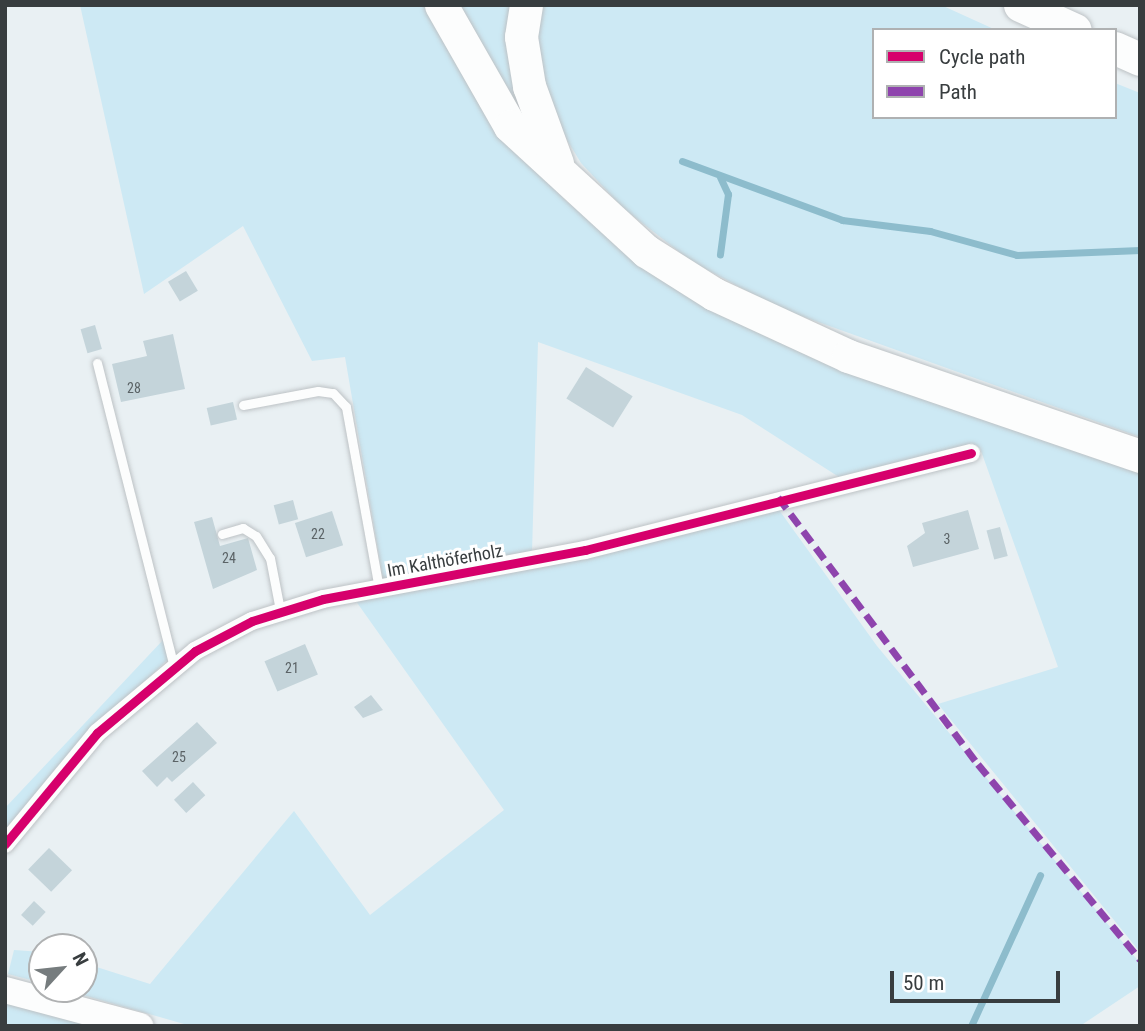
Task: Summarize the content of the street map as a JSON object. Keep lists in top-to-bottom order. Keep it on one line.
{"streets":{"street":["Im Kalthöferholz"]},"house_numbers":["28","22","3","24","21","25"],"legend":["Cycle path","Path"],"scale_bar":"50 m","north":"top right"}
